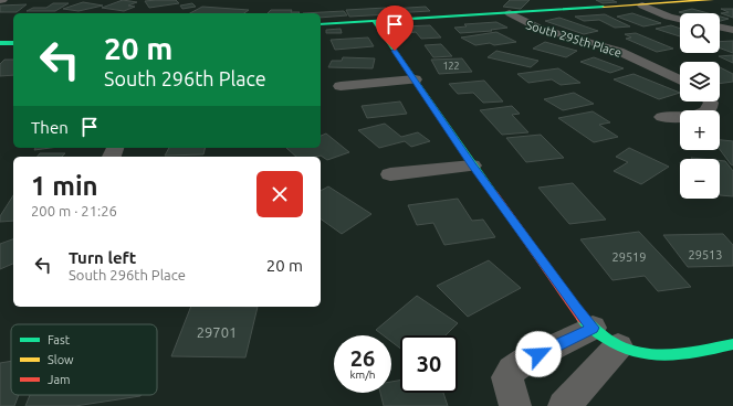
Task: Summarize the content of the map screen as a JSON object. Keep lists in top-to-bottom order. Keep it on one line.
{"streets":{"street":["South 295th Place"]},"house_numbers":["122","29513","29519","29701"],"legend":["Fast","Slow","Jam"],"page":{"map_buttons":["+","−"],"turn":["20 m","South 296th Place"],"then":"Then","heading":["1 min","200 m · 21:26"],"list":[{"name":"Turn left","note":"South 296th Place","value":"20 m"}],"speed":"26 km/h","limit":"30"}}
